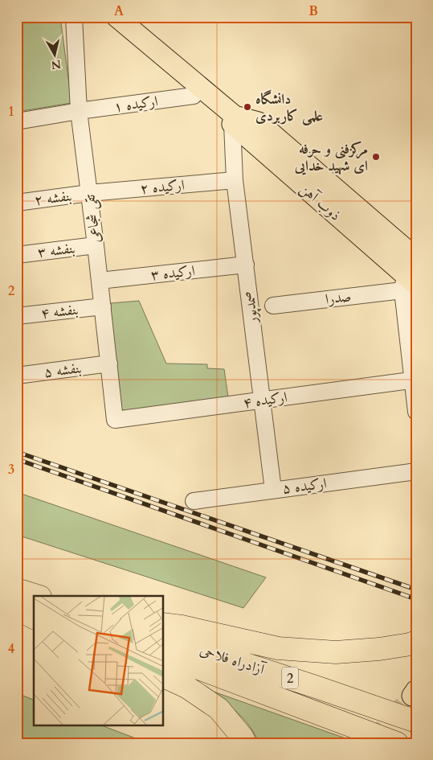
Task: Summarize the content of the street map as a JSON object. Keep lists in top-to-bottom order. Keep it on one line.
{"streets":{"highway":["آزادراه فلاحی","2"],"main road":["ذوب آهن"],"street":["ارکیده ۱","ارکیده ۲","بنفشه ۲","تقی شجاعی","بنفشه ۳","ارکیده ۳","صدرا","صمدپور","بنفشه ۴","بنفشه ۵","ارکیده ۴","ارکیده ۵"]},"crossings":[["ارکیده ۱","تقی شجاعی"],["ارکیده ۲","بنفشه ۲"],["ارکیده ۲","تقی شجاعی"],["ارکیده ۲","صمدپور"],["بنفشه ۲","تقی شجاعی"],["ذوب آهن","صدرا"],["ذوب آهن","صمدپور"],["تقی شجاعی","بنفشه ۳"],["تقی شجاعی","ارکیده ۳"],["تقی شجاعی","بنفشه ۴"],["تقی شجاعی","بنفشه ۵"],["تقی شجاعی","ارکیده ۴"],["ارکیده ۳","صمدپور"],["صمدپور","ارکیده ۴"],["صمدپور","ارکیده ۵"]],"places":["دانشگاه علمی کاربردی","مرکزفنی و حرفه ای شهید خدایی"],"north":"bottom","grid":{"columns":["A","B"],"rows":["1","2","3","4"]}}
